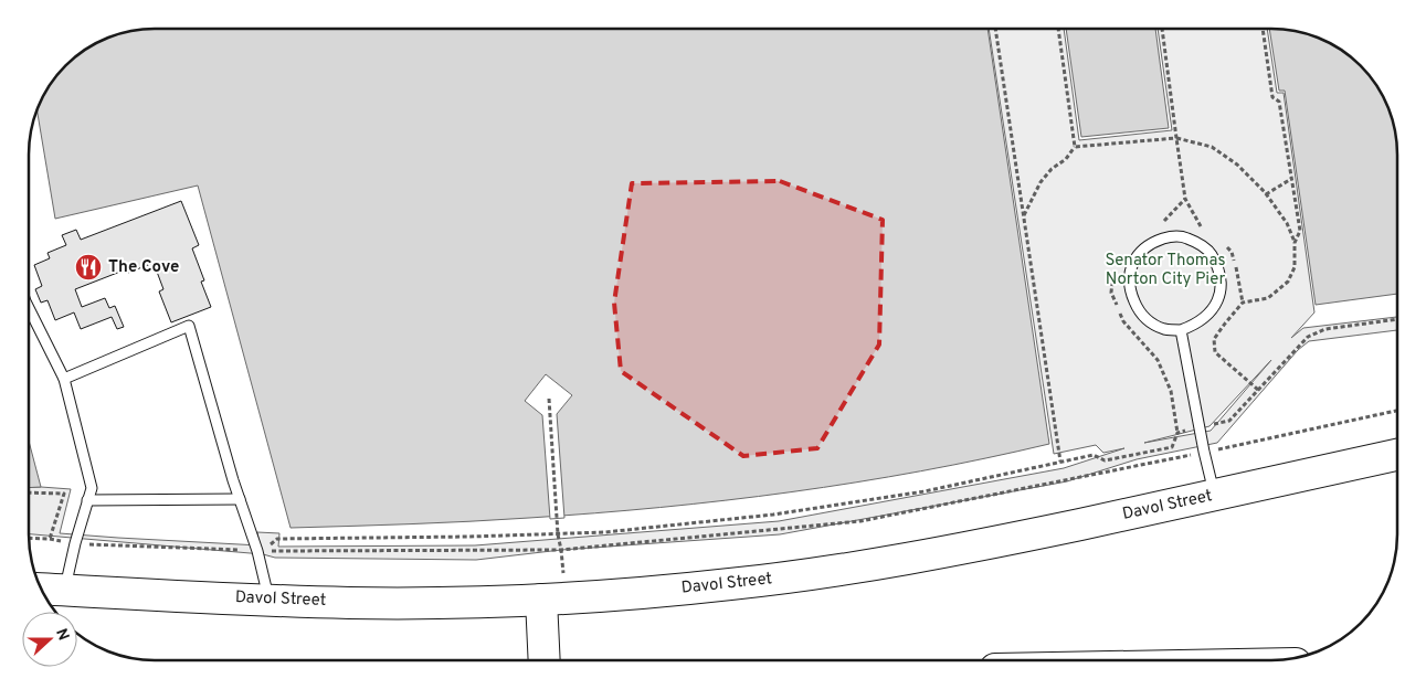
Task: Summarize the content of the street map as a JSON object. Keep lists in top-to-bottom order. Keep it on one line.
{"streets":{"highway":["Davol Street"]},"parks":["Senator Thomas Norton City Pier"],"places":{"restaurant":["The Cove"]},"north":"right"}
